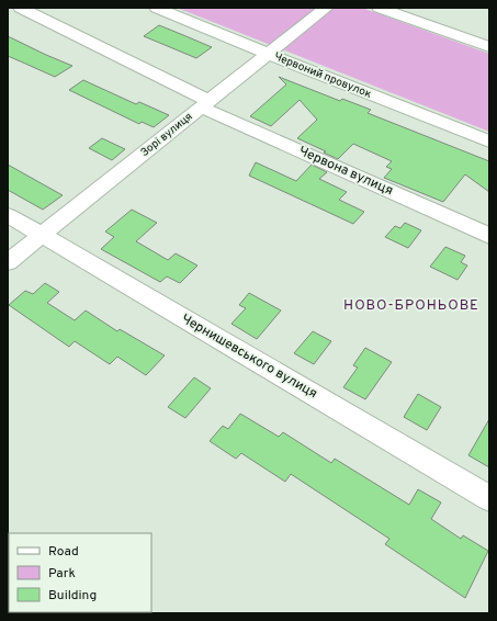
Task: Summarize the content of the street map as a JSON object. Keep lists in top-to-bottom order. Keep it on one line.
{"streets":{"street":["Червоний провулок","Зорі вулиця","Червона вулиця","Чернишевського вулиця"]},"crossings":[["Червоний провулок","Зорі вулиця"],["Зорі вулиця","Червона вулиця"],["Зорі вулиця","Чернишевського вулиця"]],"districts":["НОВО-БРОНЬОВЕ"],"legend":["Road","Park","Building"]}
